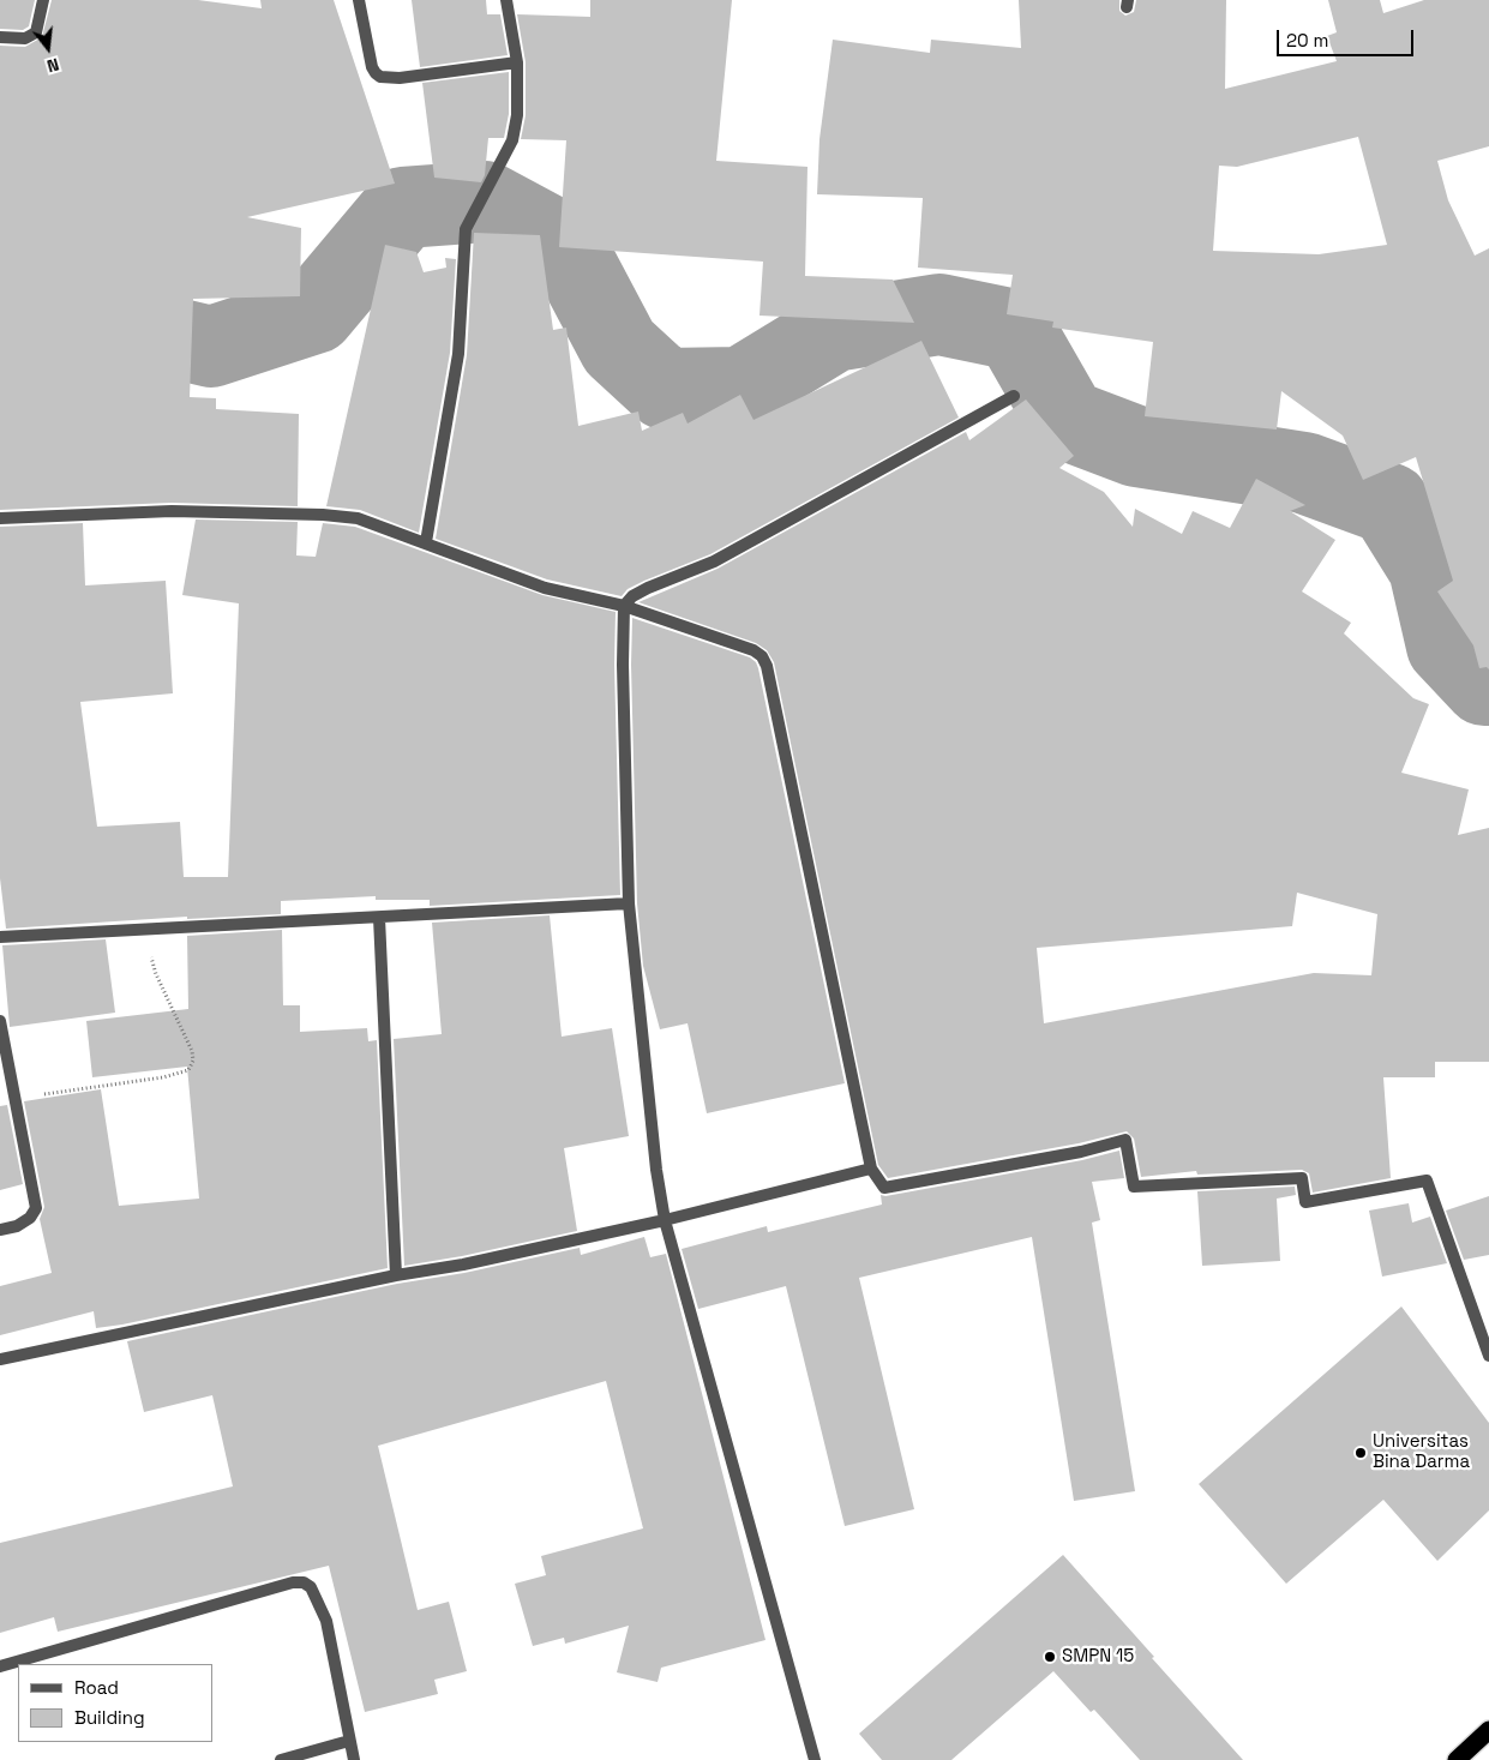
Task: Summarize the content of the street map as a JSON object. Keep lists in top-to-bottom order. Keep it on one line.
{"places":["Universitas Bina Darma","SMPN 15"],"legend":["Road","Building"],"scale_bar":"20 m","north":"bottom"}
